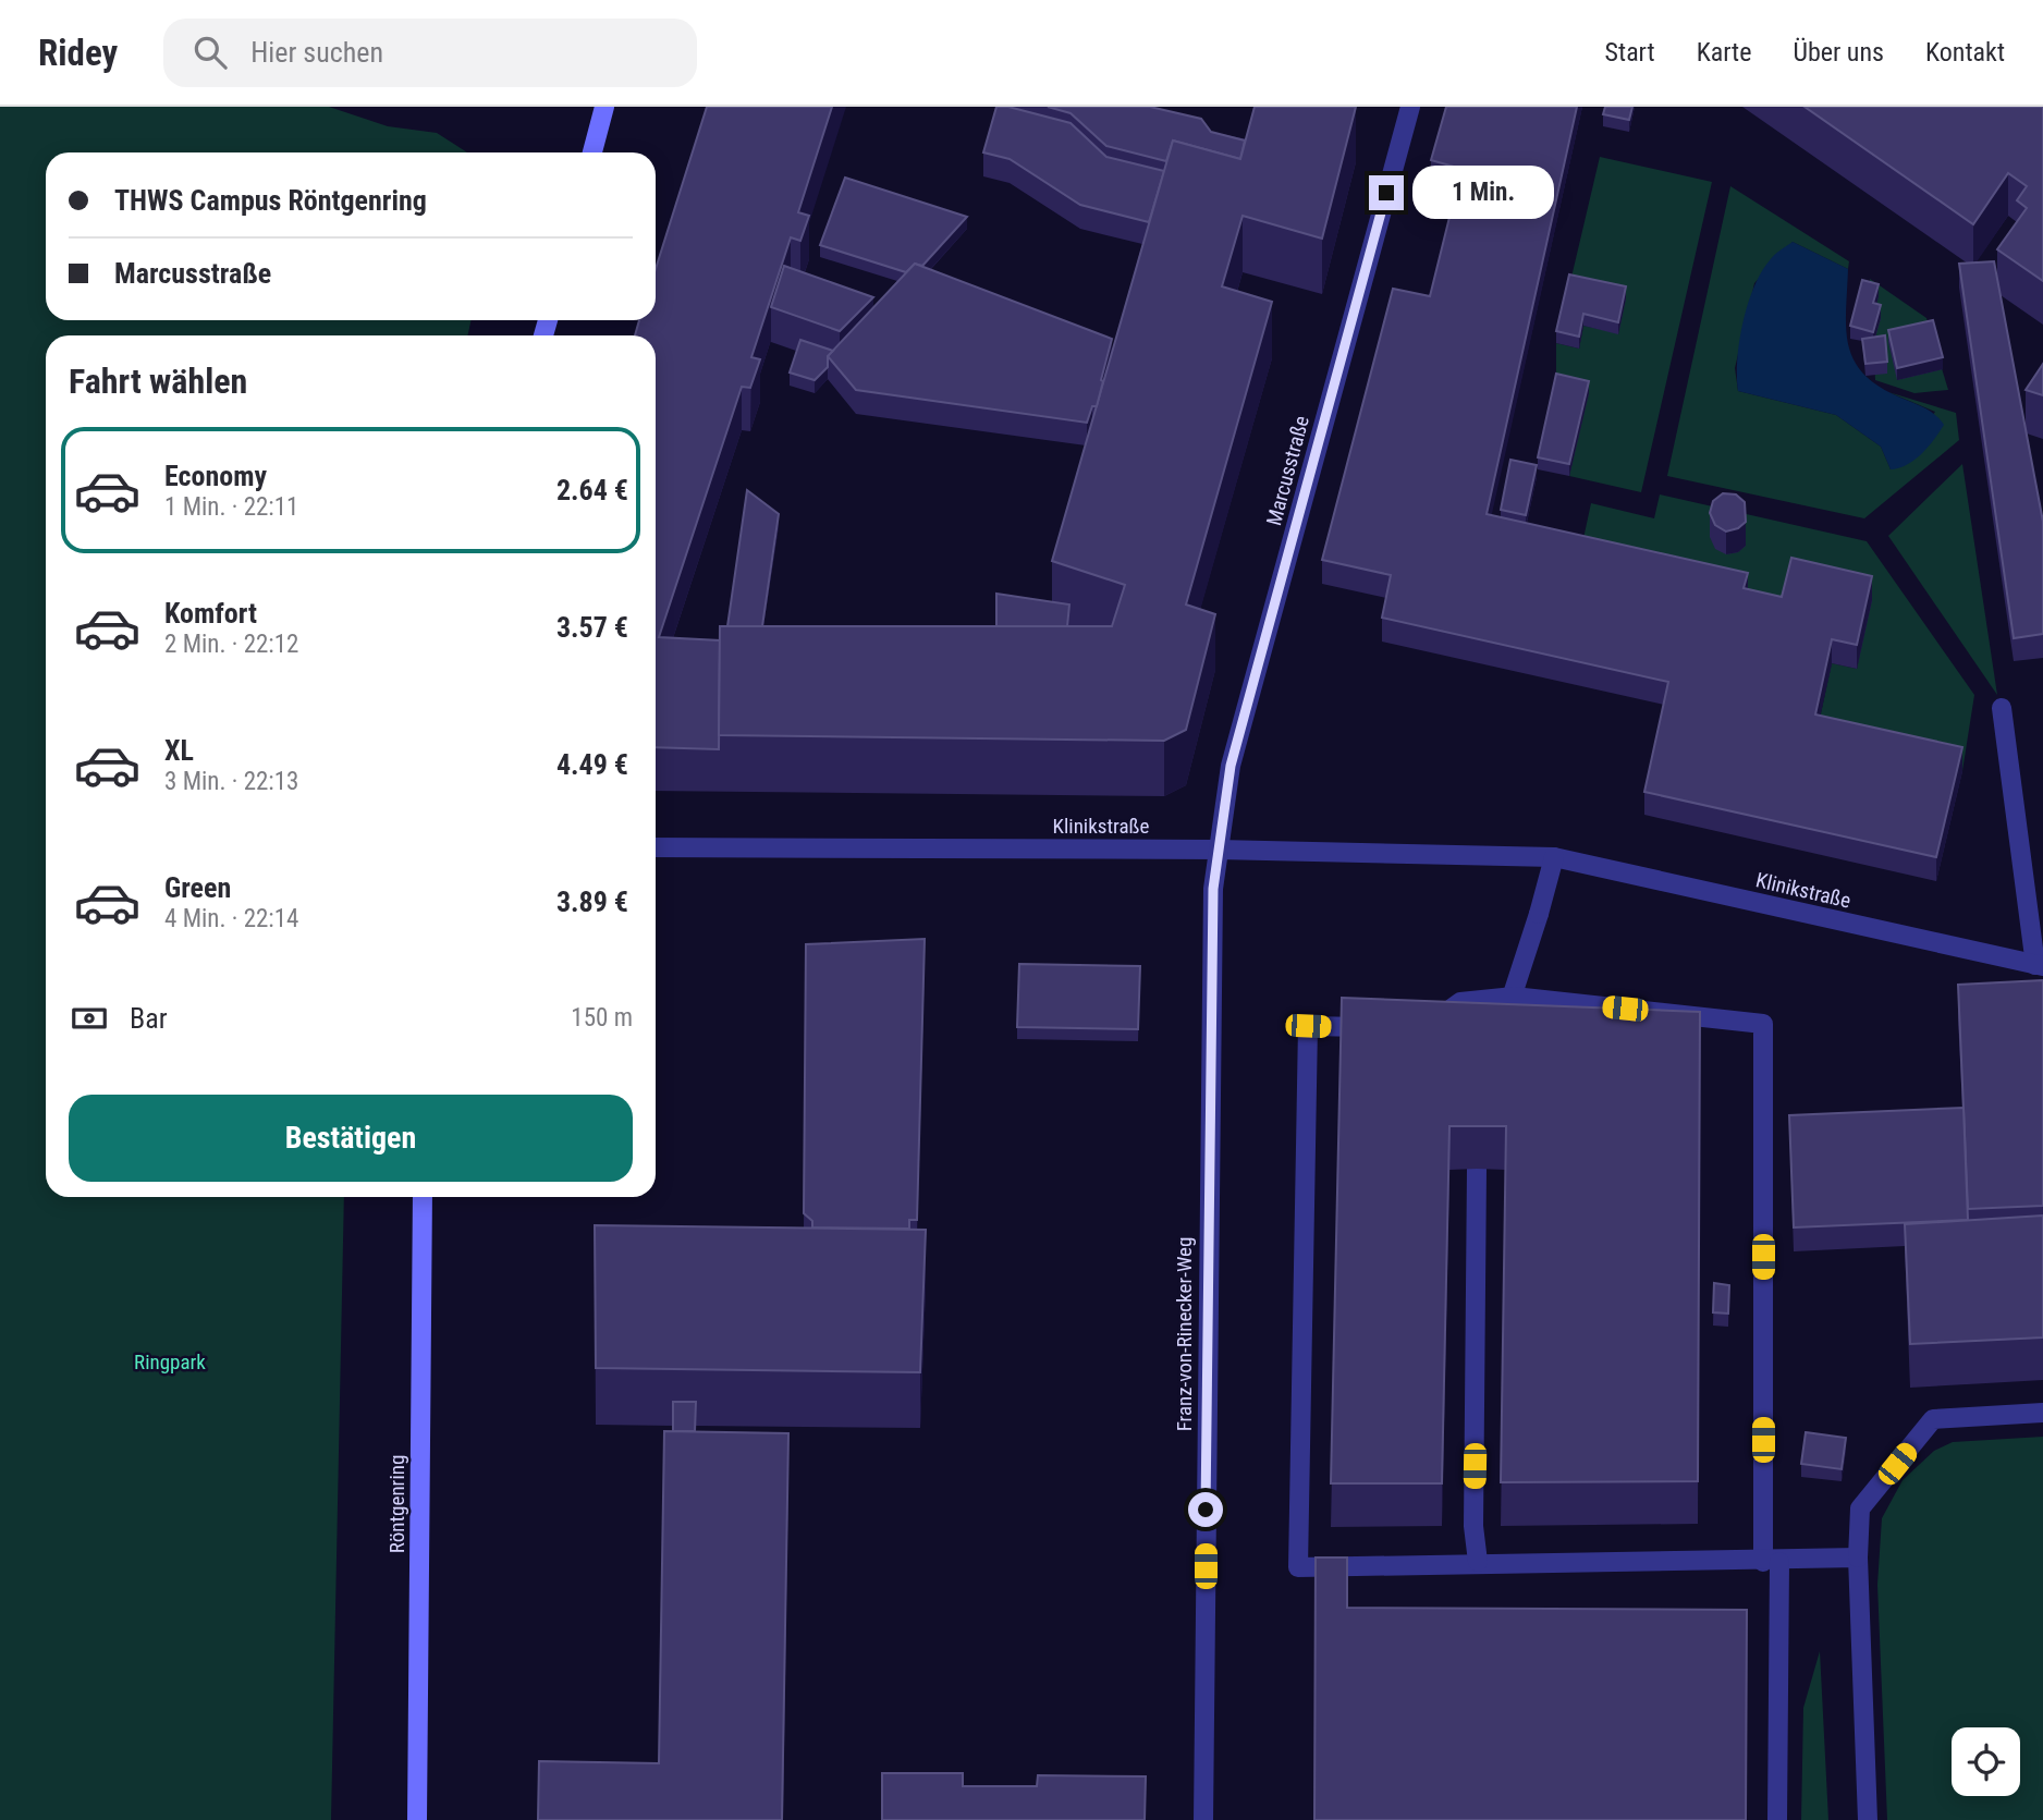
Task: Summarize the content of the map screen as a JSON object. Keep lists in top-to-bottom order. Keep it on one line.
{"streets":{"main road":["Röntgenring"],"street":["Marcusstraße","Klinikstraße","Franz-von-Rinecker-Weg"]},"crossings":[["Marcusstraße","Klinikstraße"],["Marcusstraße","Franz-von-Rinecker-Weg"],["Klinikstraße","Franz-von-Rinecker-Weg"]],"parks":["Ringpark"],"page":{"header":"Ridey","search":"Hier suchen","nav":["Start","Karte","Über uns","Kontakt"],"banner":["THWS Campus Röntgenring","Marcusstraße"],"bubble":"1 Min.","heading":"Fahrt wählen","list":[{"name":"Economy","note":"1 Min. · 22:11","value":"2.64 €"},{"name":"Komfort","note":"2 Min. · 22:12","value":"3.57 €"},{"name":"XL","note":"3 Min. · 22:13","value":"4.49 €"},{"name":"Green","note":"4 Min. · 22:14","value":"3.89 €"}],"pay":["Bar","150 m"],"buttons":"Bestätigen"}}
